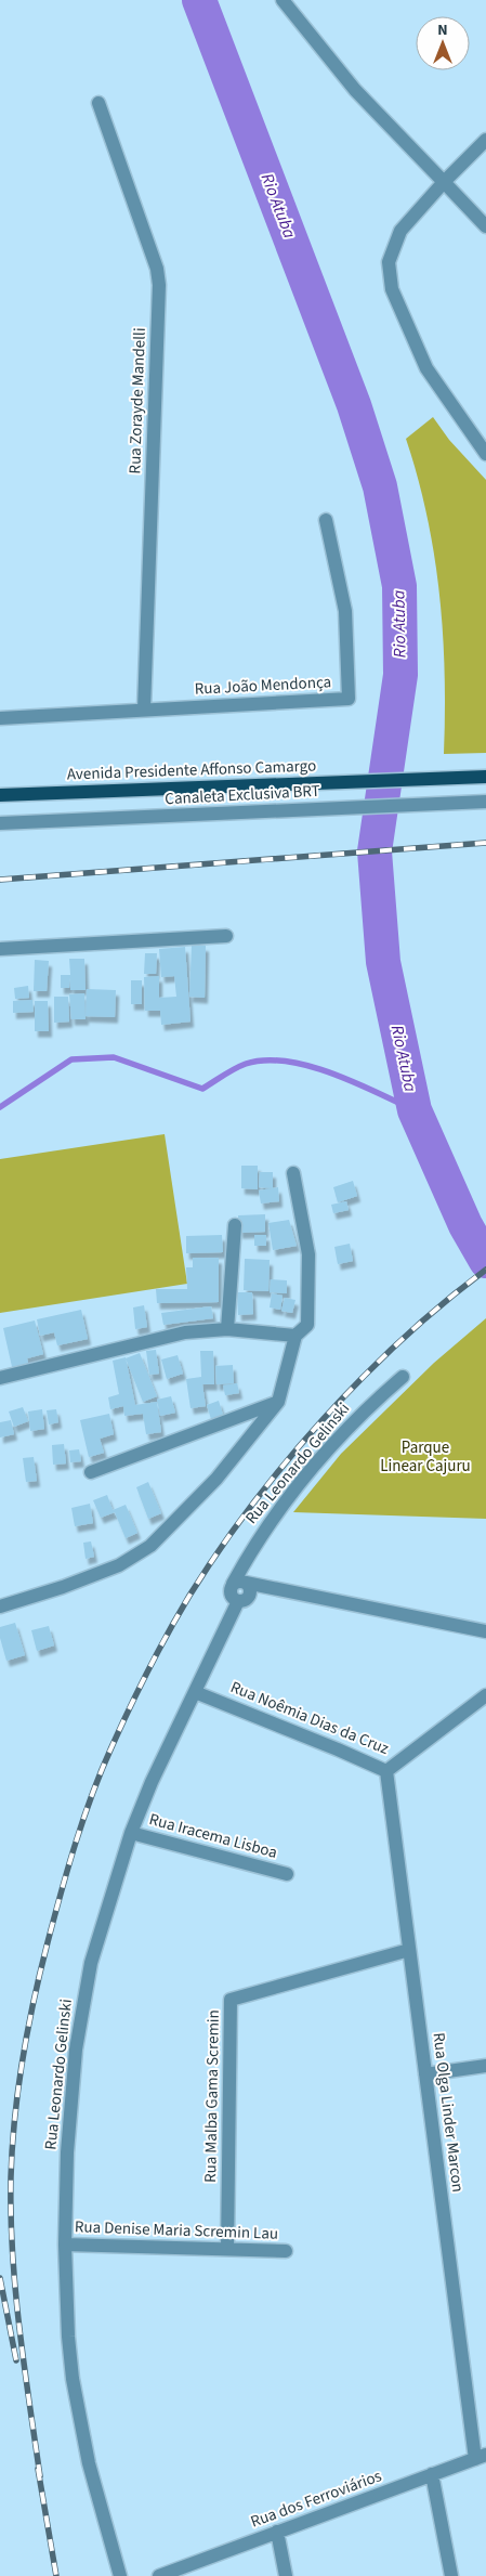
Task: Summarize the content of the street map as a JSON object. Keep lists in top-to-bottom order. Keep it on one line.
{"streets":{"main road":["Avenida Presidente Affonso Camargo"],"street":["Rua Zorayde Mandelli","Rua João Mendonça","Canaleta Exclusiva BRT","Rua Leonardo Gelinski","Rua Noêmia Dias da Cruz","Rua Iracema Lisboa","Rua Malba Gama Scremin","Rua Olga Linder Marcon","Rua Denise Maria Scremin Lau","Rua dos Ferroviários"]},"crossings":[["Rua Zorayde Mandelli","Rua João Mendonça"],["Rua Leonardo Gelinski","Rua Noêmia Dias da Cruz"],["Rua Leonardo Gelinski","Rua Iracema Lisboa"],["Rua Leonardo Gelinski","Rua Denise Maria Scremin Lau"],["Rua Noêmia Dias da Cruz","Rua Olga Linder Marcon"],["Rua Malba Gama Scremin","Rua Olga Linder Marcon"],["Rua Malba Gama Scremin","Rua Denise Maria Scremin Lau"],["Rua Olga Linder Marcon","Rua dos Ferroviários"]],"water":["Rio Atuba"],"parks":["Parque Linear Cajuru"],"north":"top"}
